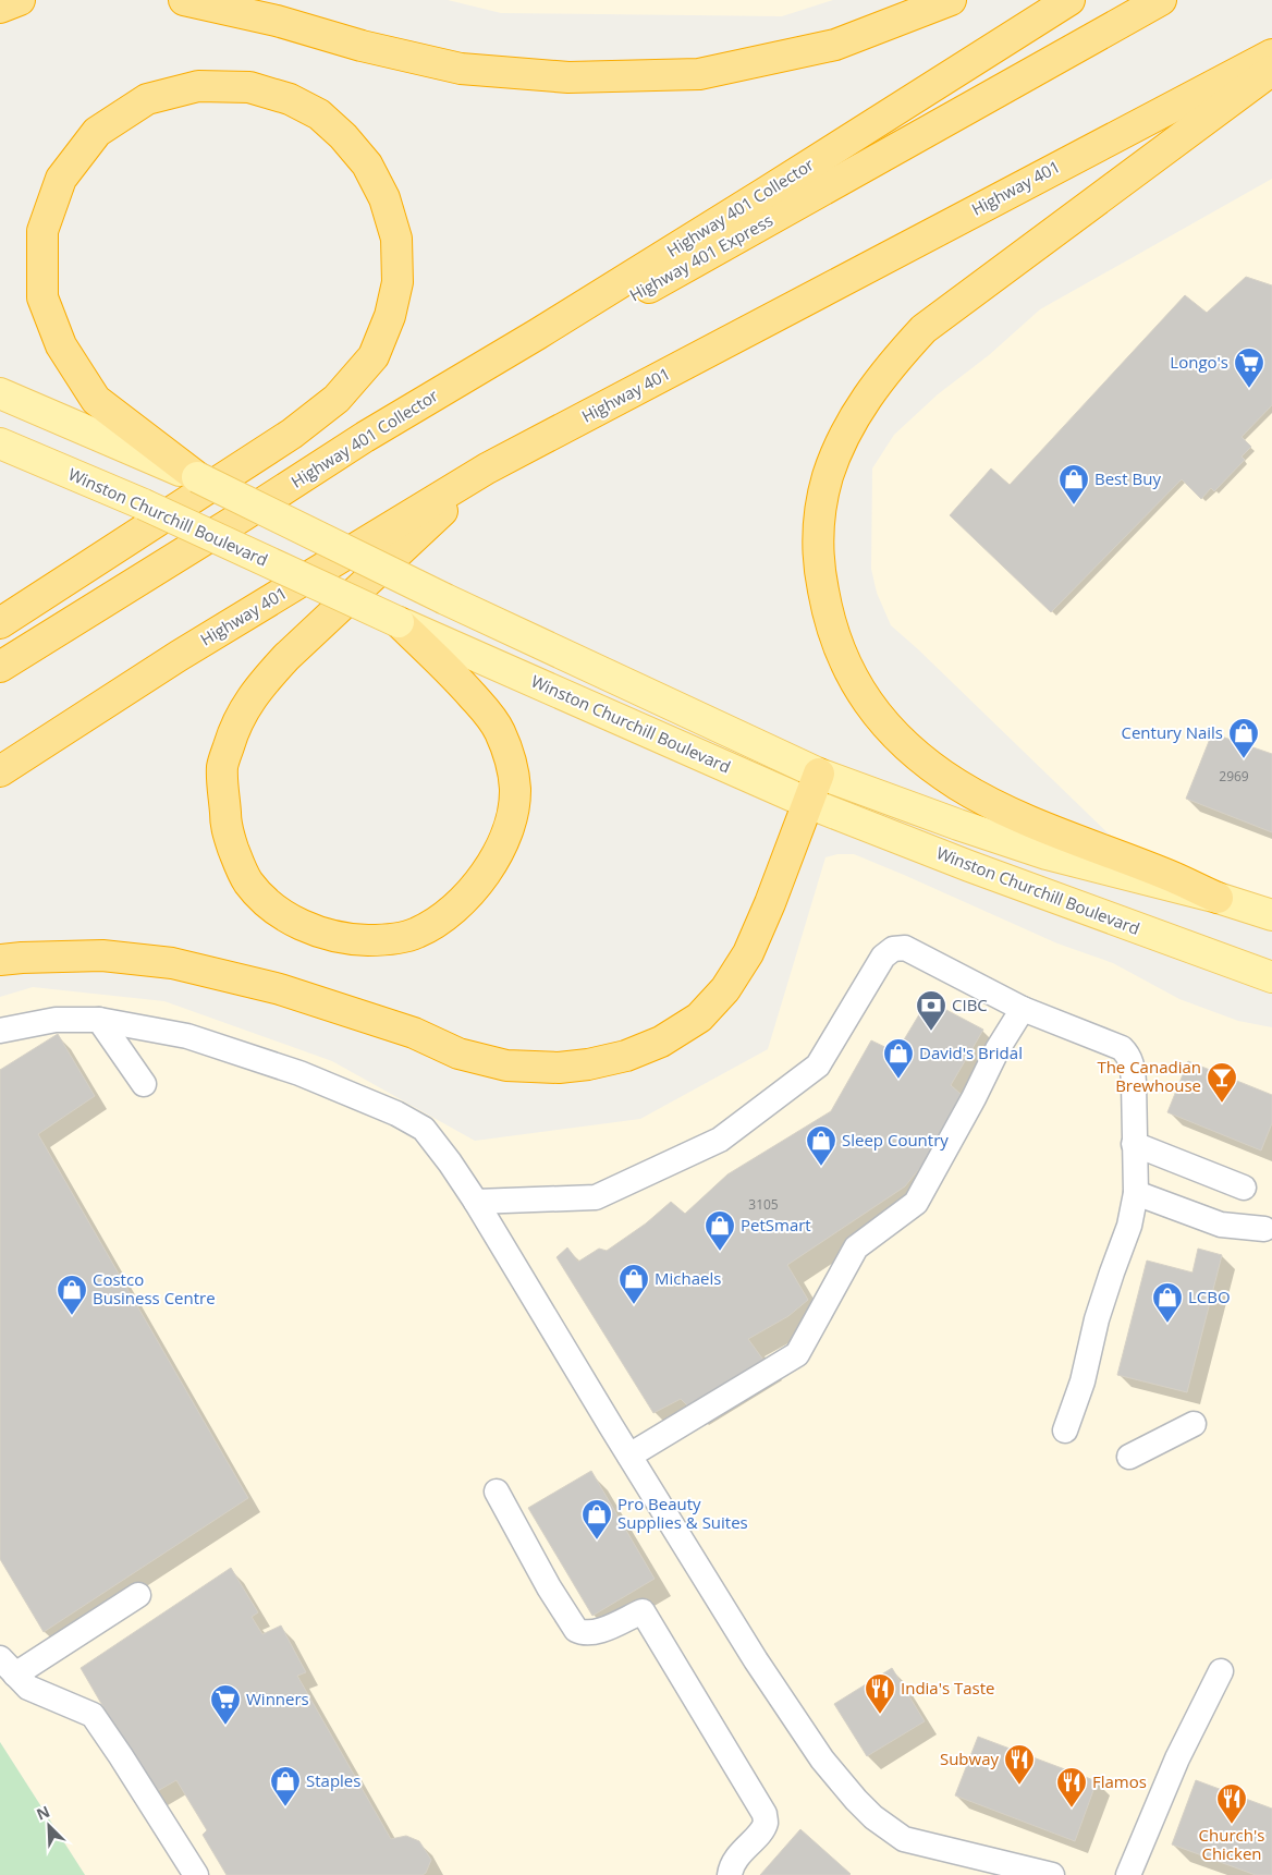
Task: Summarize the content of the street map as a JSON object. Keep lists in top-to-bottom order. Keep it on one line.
{"streets":{"highway":["Highway 401","Highway 401 Collector","Highway 401 Express"],"main road":["Winston Churchill Boulevard"]},"crossings":[["Highway 401 Collector","Highway 401 Express"]],"places":{"supermarket":["Longo's","Winners"],"shop":["Best Buy","Century Nails","David's Bridal","Sleep Country","PetSmart","Michaels","Costco Business Centre","LCBO","Pro Beauty Supplies & Suites","Staples"],"bank":["CIBC"],"bar":["The Canadian Brewhouse"],"restaurant":["India's Taste","Subway","Flamos","Church's Chicken"]},"house_numbers":["2969","3105"],"north":"top left"}
